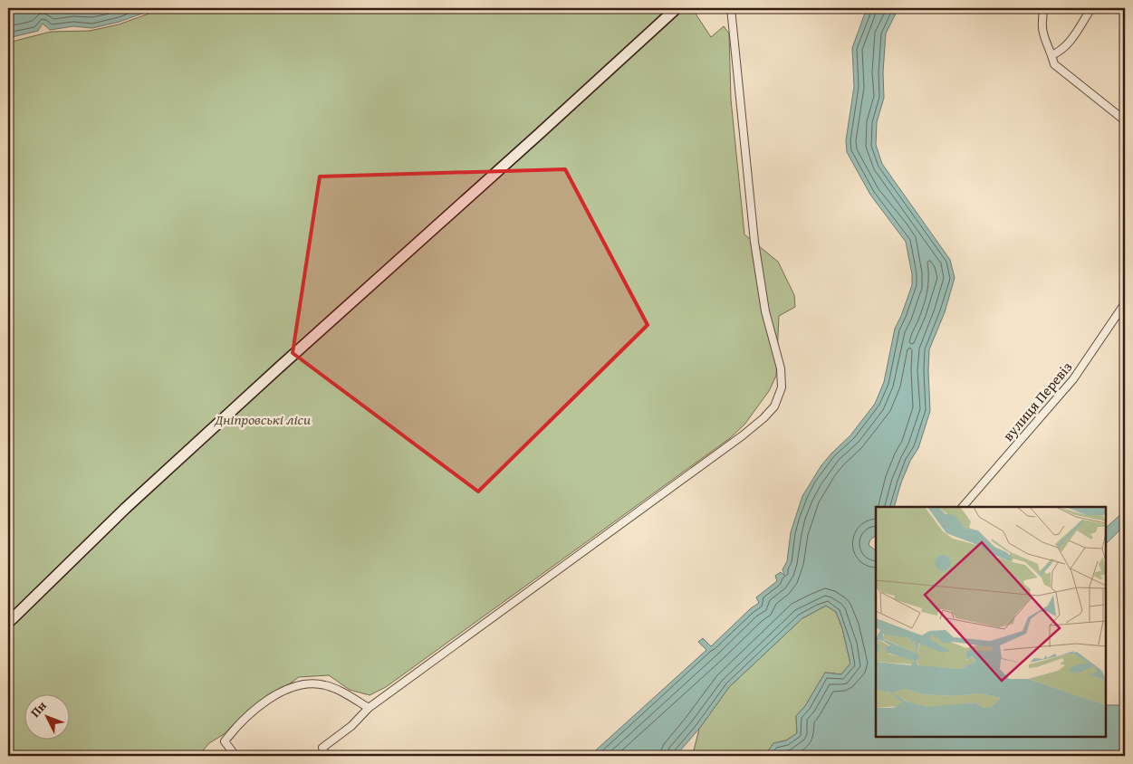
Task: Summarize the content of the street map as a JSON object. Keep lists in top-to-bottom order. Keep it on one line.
{"streets":{"street":["вулиця Перевіз"]},"parks":["Дніпровські ліси"],"north":"top left"}
